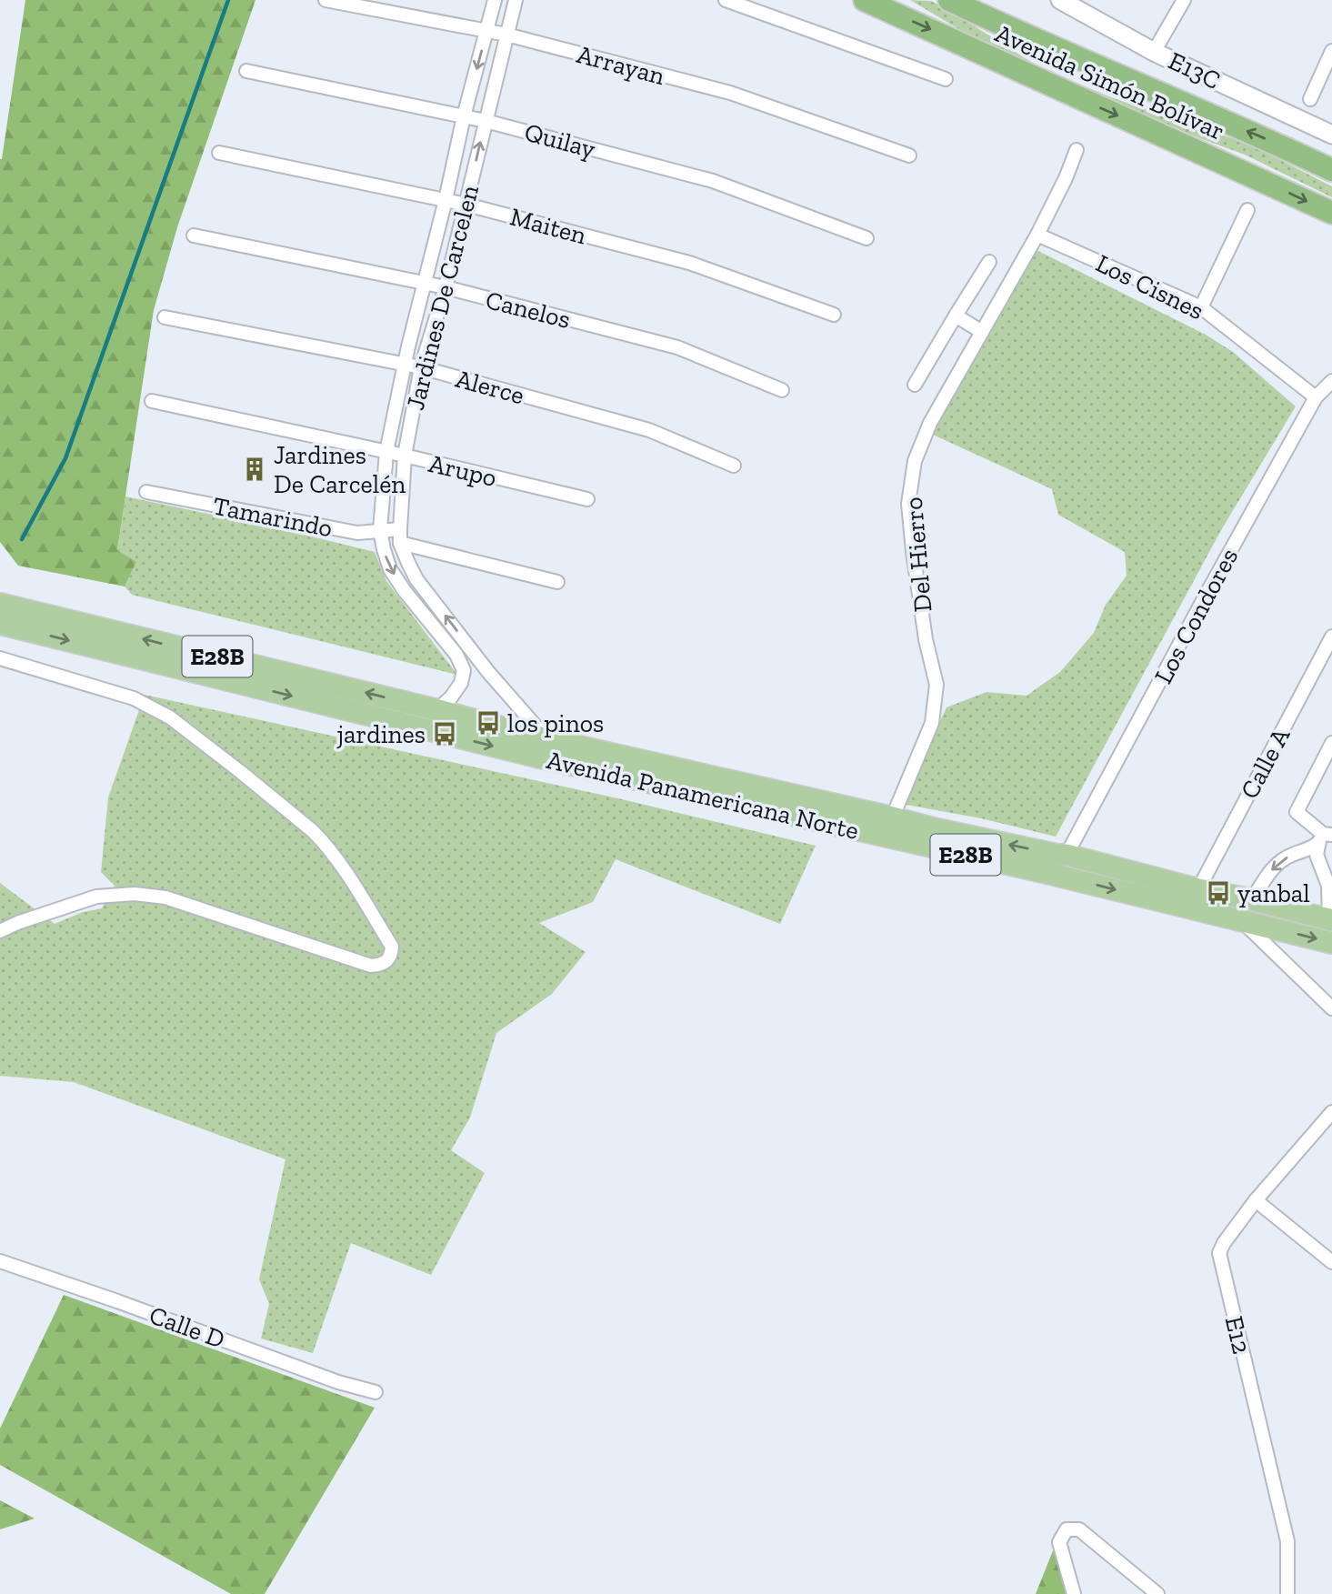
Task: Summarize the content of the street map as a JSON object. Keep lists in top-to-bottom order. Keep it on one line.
{"streets":{"highway":["Avenida Simón Bolívar"],"main road":["E28B","Avenida Panamericana Norte"],"street":["Arrayan","E13C","Quilay","Maiten","Los Cisnes","Jardines De Carcelen","Canelos","Alerce","Arupo","Tamarindo","Del Hierro","Los Condores","Calle A","Calle D","E12"]},"crossings":[["Arrayan","Jardines De Carcelen"],["Quilay","Jardines De Carcelen"],["Maiten","Jardines De Carcelen"],["Los Cisnes","Del Hierro"],["Los Cisnes","Los Condores"],["Jardines De Carcelen","Canelos"],["Jardines De Carcelen","Alerce"],["Jardines De Carcelen","Arupo"],["Jardines De Carcelen","Tamarindo"],["Jardines De Carcelen","Avenida Panamericana Norte"],["Del Hierro","Avenida Panamericana Norte"],["Los Condores","Avenida Panamericana Norte"],["Calle A","Avenida Panamericana Norte"]],"places":{"building":["Jardines De Carcelén"],"bus stop":["los pinos","jardines","yanbal"]}}
